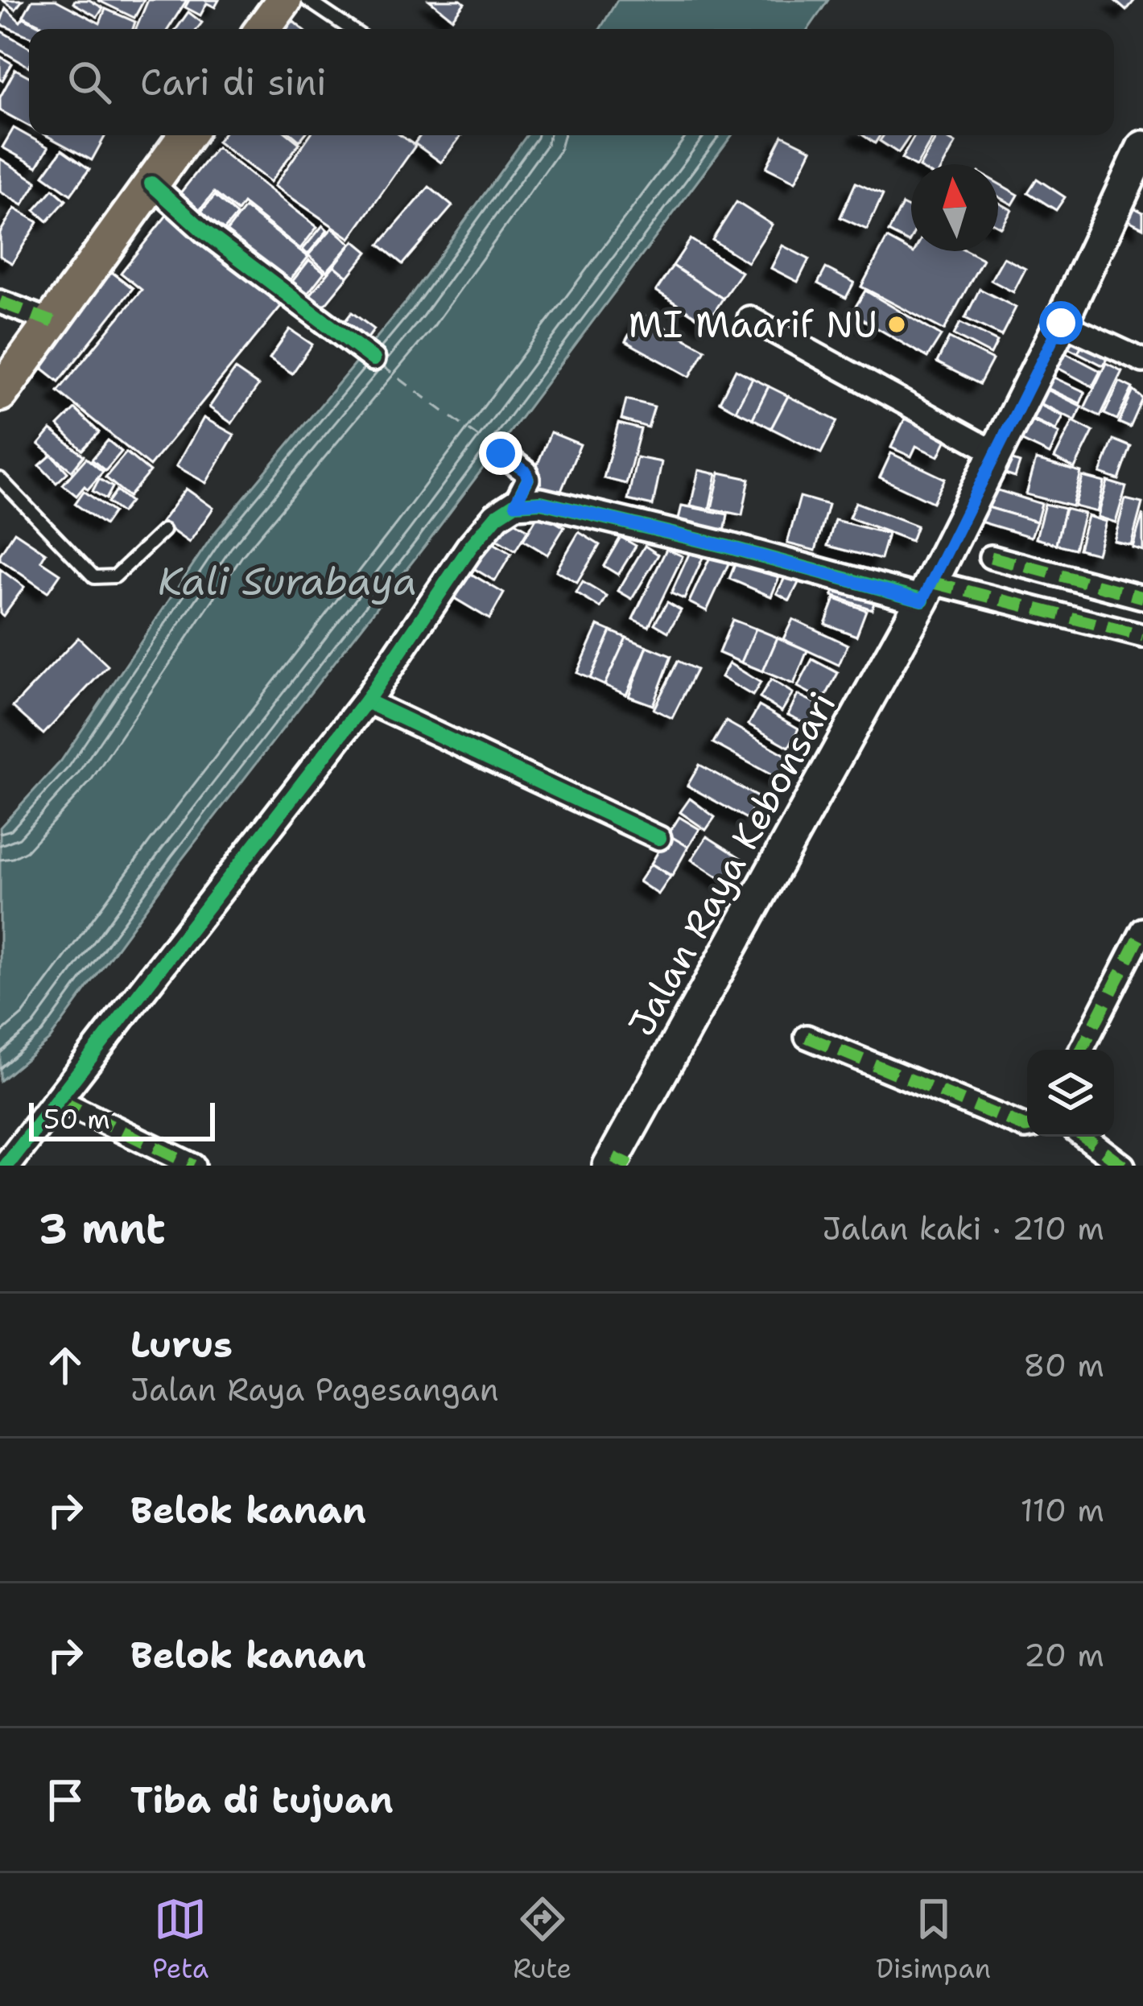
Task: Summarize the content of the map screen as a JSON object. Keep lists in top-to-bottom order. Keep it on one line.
{"streets":{"main road":["Jalan Raya Kebonsari"]},"water":["Kali Surabaya"],"places":["MI Maarif NU"],"scale_bar":"50 m","north":"top","page":{"search":"Cari di sini","scale":"50 m","heading":["3 mnt","Jalan kaki · 210 m"],"list":[["Lurus","Jalan Raya Pagesangan","80 m"],["Belok kanan","110 m"],["Belok kanan","20 m"],"Tiba di tujuan"],"nav":["Peta","Rute","Disimpan"]}}
